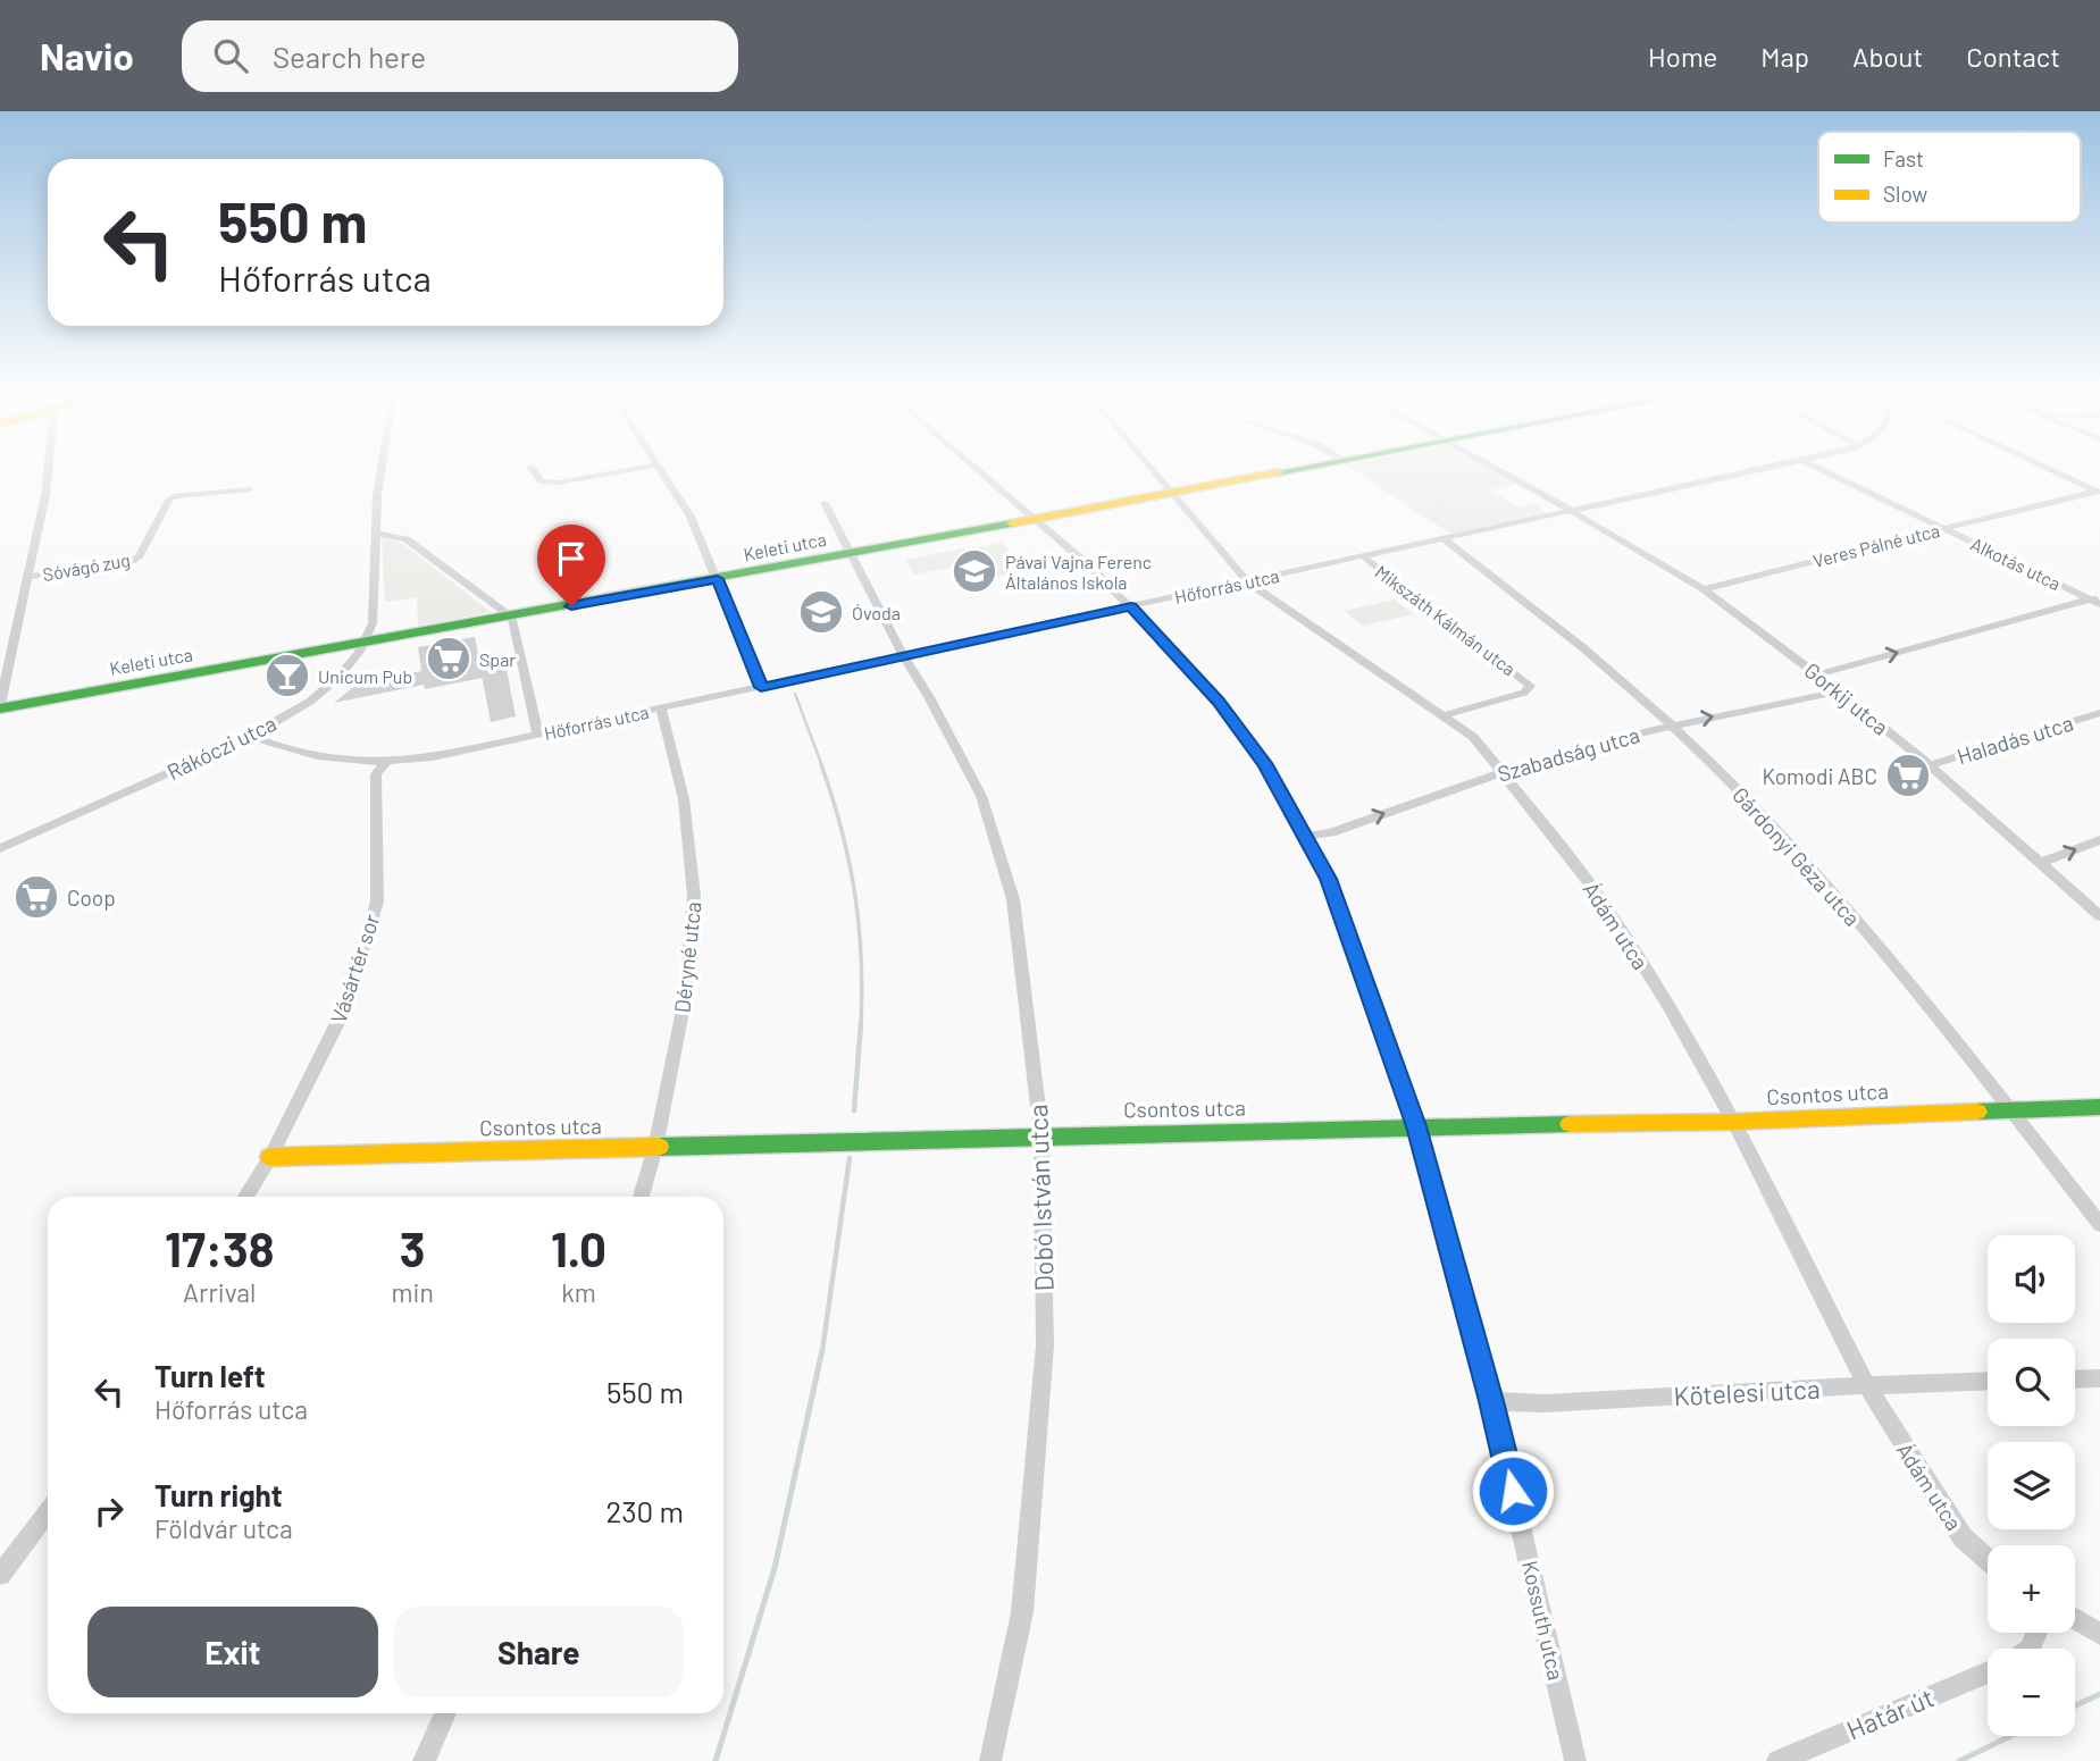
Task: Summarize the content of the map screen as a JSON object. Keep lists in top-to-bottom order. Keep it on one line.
{"streets":{"street":["Veres Pálné utca","Keleti utca","Alkotás utca","Sóvágó zug","Hőforrás utca","Mikszáth Kálmán utca","Gorkij utca","Haladás utca","Rákóczi utca","Szabadság utca","Gárdonyi Géza utca","Ádám utca","Déryné utca","Vásártér sor","Csontos utca","Dobó István utca","Kötelesi utca","Kossuth utca","Határ út"]},"crossings":[["Veres Pálné utca","Alkotás utca"],["Veres Pálné utca","Gorkij utca"],["Keleti utca","Rákóczi utca"],["Keleti utca","Ádám utca"],["Keleti utca","Dobó István utca"],["Keleti utca","Kossuth utca"],["Hőforrás utca","Mikszáth Kálmán utca"],["Hőforrás utca","Gorkij utca"],["Hőforrás utca","Rákóczi utca"],["Hőforrás utca","Gárdonyi Géza utca"],["Hőforrás utca","Ádám utca"],["Hőforrás utca","Déryné utca"],["Hőforrás utca","Vásártér sor"],["Hőforrás utca","Dobó István utca"],["Hőforrás utca","Kossuth utca"],["Mikszáth Kálmán utca","Ádám utca"],["Gorkij utca","Haladás utca"],["Gorkij utca","Szabadság utca"],["Szabadság utca","Gárdonyi Géza utca"],["Szabadság utca","Ádám utca"],["Szabadság utca","Kossuth utca"],["Gárdonyi Géza utca","Csontos utca"],["Ádám utca","Csontos utca"],["Ádám utca","Kötelesi utca"],["Déryné utca","Csontos utca"],["Vásártér sor","Csontos utca"],["Csontos utca","Dobó István utca"],["Csontos utca","Kossuth utca"],["Kötelesi utca","Kossuth utca"]],"one_way":["Szabadság utca"],"places":{"school or university":["Pávai Vajna Ferenc Általános Iskola","Óvoda"],"supermarket":["Spar","Komodi ABC","Coop"],"bar":["Unicum Pub"]},"legend":["Fast","Slow"],"page":{"header":"Navio","search":"Search here","nav":["Home","Map","About","Contact"],"turn":["550 m","Hőforrás utca"],"eta":["17:38","Arrival","3","min","1.0","km"],"map_buttons":["+","−"],"list":[{"name":"Turn left","note":"Hőforrás utca","value":"550 m"},{"name":"Turn right","note":"Földvár utca","value":"230 m"}],"buttons":["Exit","Share"]}}
